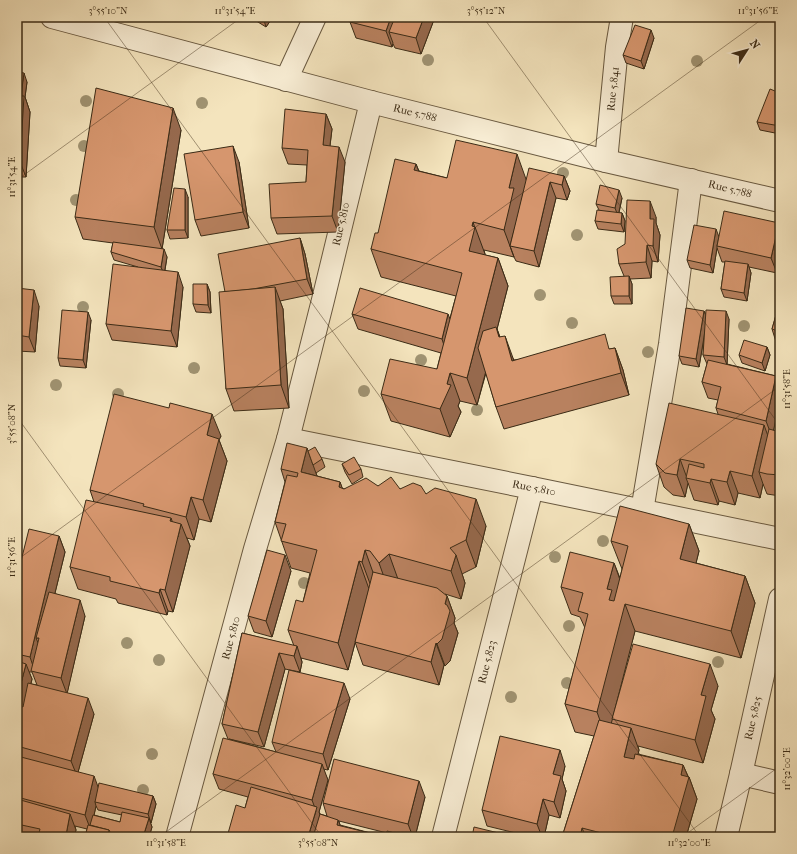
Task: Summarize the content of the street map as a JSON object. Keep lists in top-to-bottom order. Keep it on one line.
{"streets":{"street":["Rue 5.841","Rue 5.788","Rue 5.810","Rue 5.823","Rue 5.825"]},"crossings":[["Rue 5.841","Rue 5.788"],["Rue 5.788","Rue 5.810"],["Rue 5.810","Rue 5.823"]],"north":"top right","coordinates":["3°55'10\"N","11°31'54\"E","3°55'12\"N","11°31'56\"E","11°31'58\"E","3°55'08\"N","11°32'00\"E"]}
